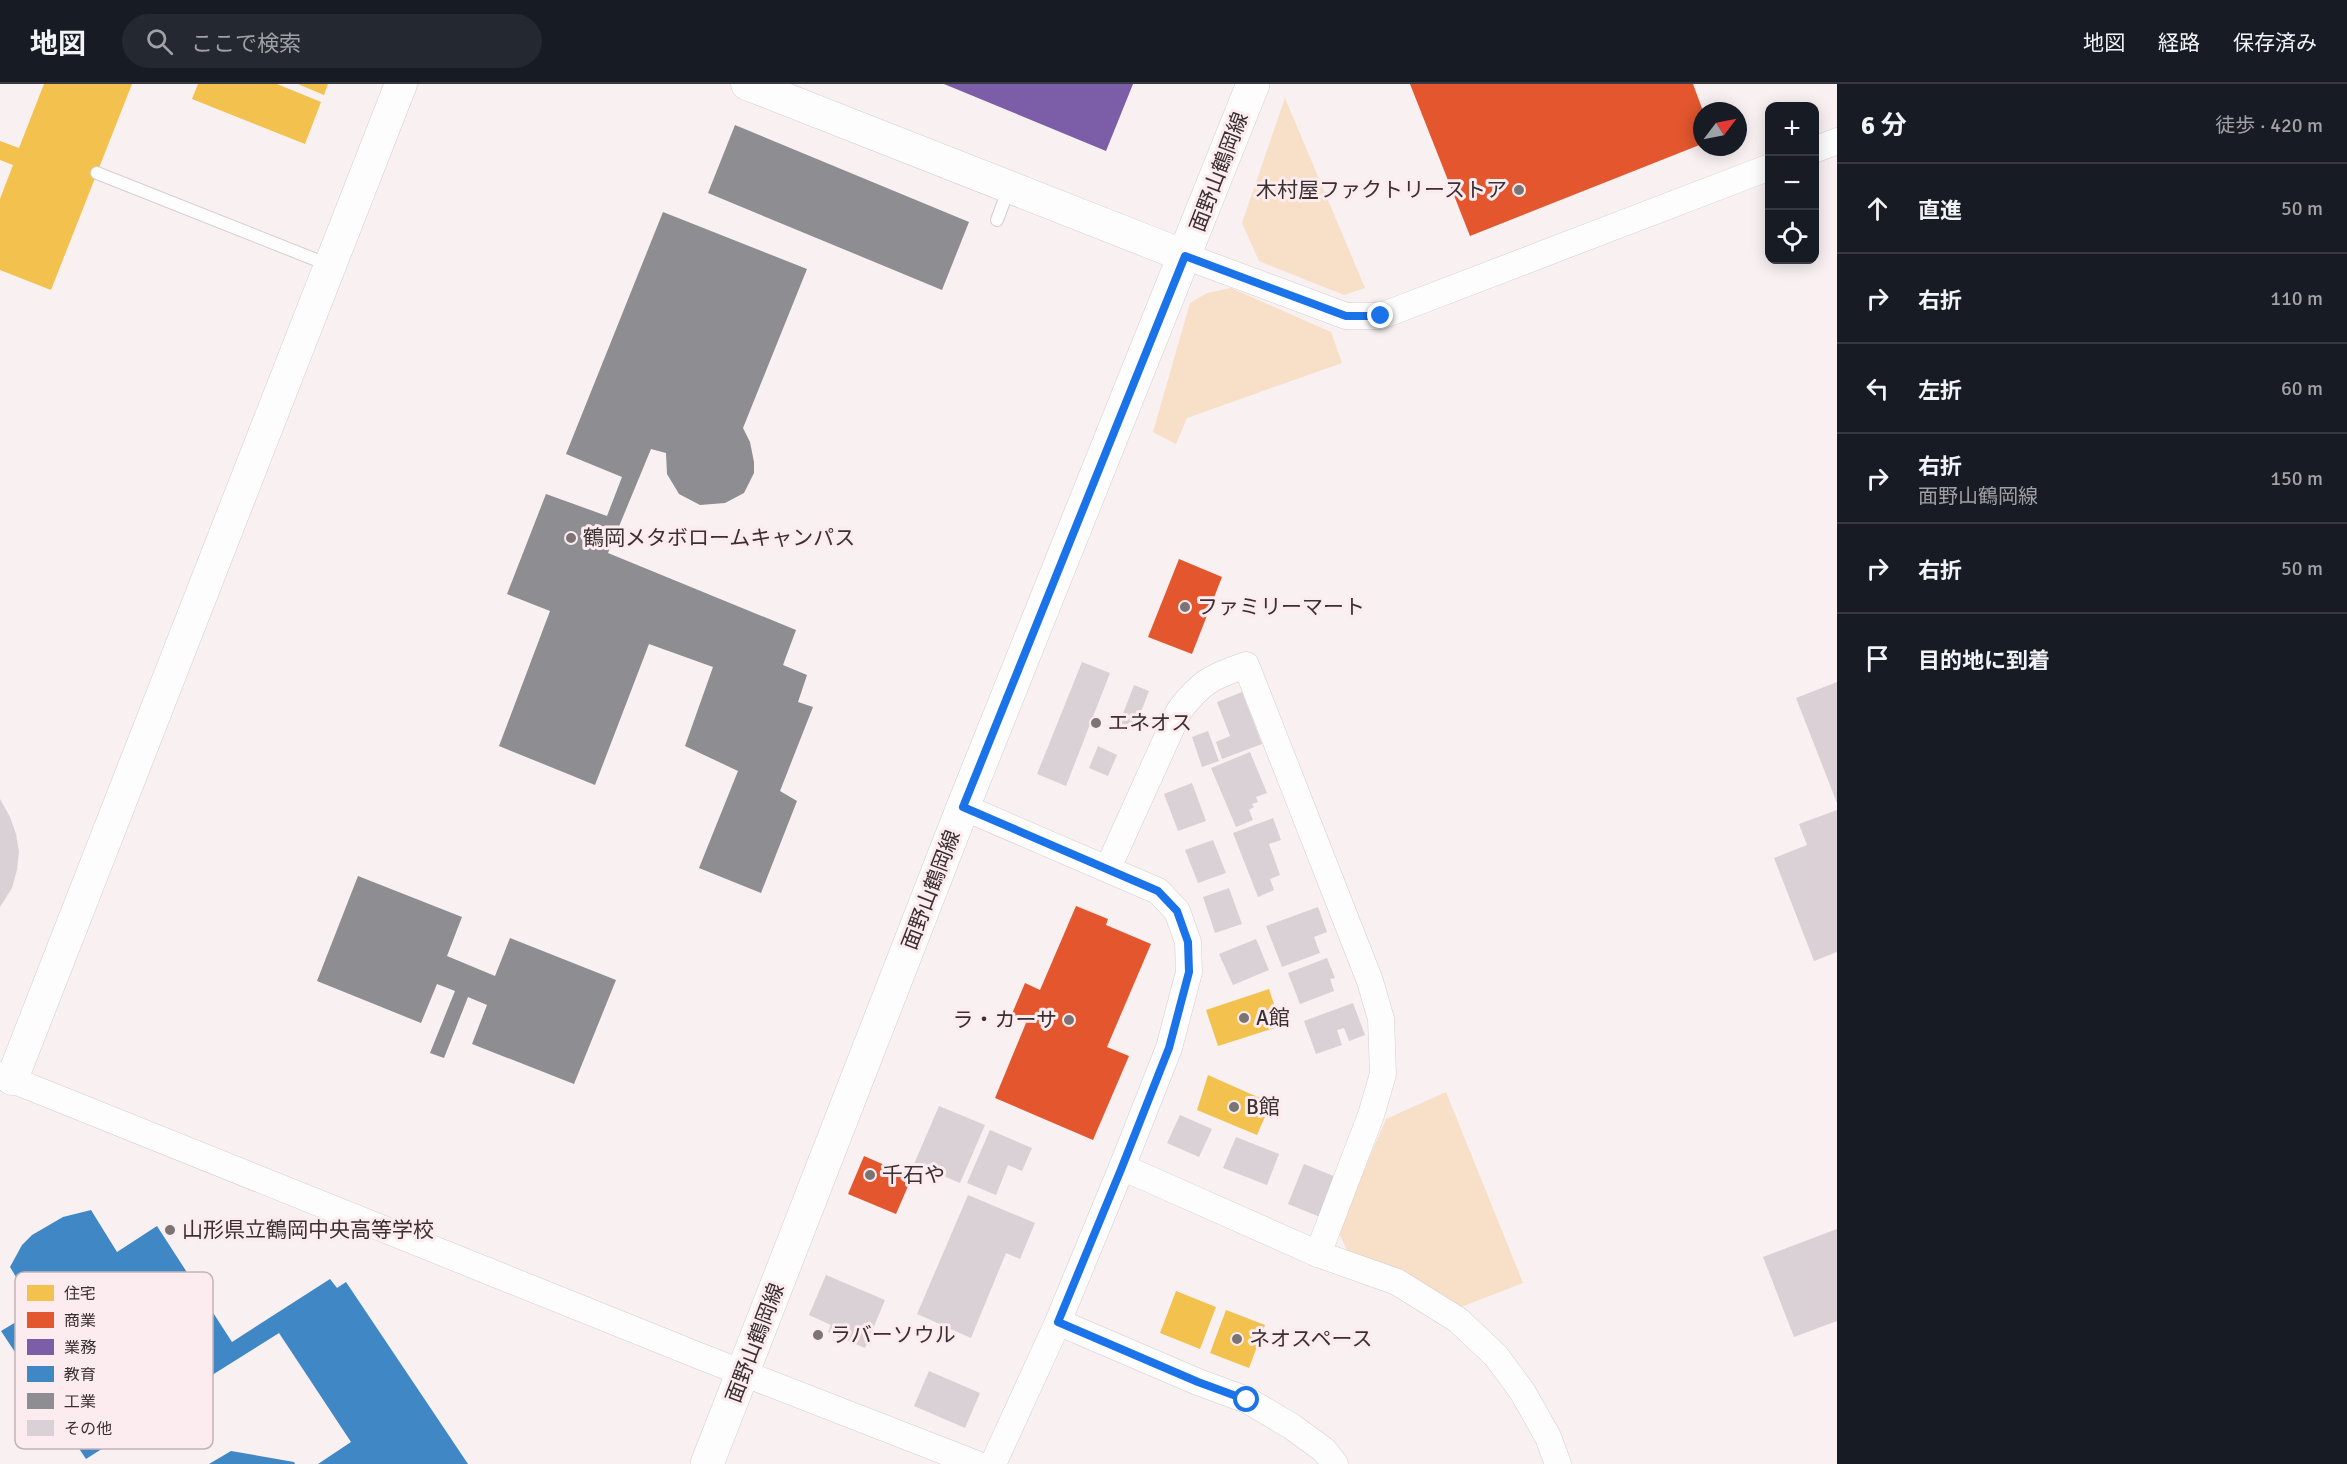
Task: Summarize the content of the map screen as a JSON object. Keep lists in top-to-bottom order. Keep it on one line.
{"streets":{"main road":["面野山鶴岡線"]},"places":["木村屋ファクトリーストア","鶴岡メタボロームキャンパス","ファミリーマート","エネオス","A館","ラ・カーサ","B館","千石や","山形県立鶴岡中央高等学校","ラバーソウル","ネオスペース"],"legend":["住宅","商業","業務","教育","工業","その他"],"north":"top right","page":{"header":"地図","search":"ここで検索","nav":["地図","経路","保存済み"],"heading":["6 分","徒歩 · 420 m"],"map_buttons":["+","−"],"list":[["直進","50 m"],["右折","110 m"],["左折","60 m"],["右折","面野山鶴岡線","150 m"],["右折","50 m"],"目的地に到着"]}}
